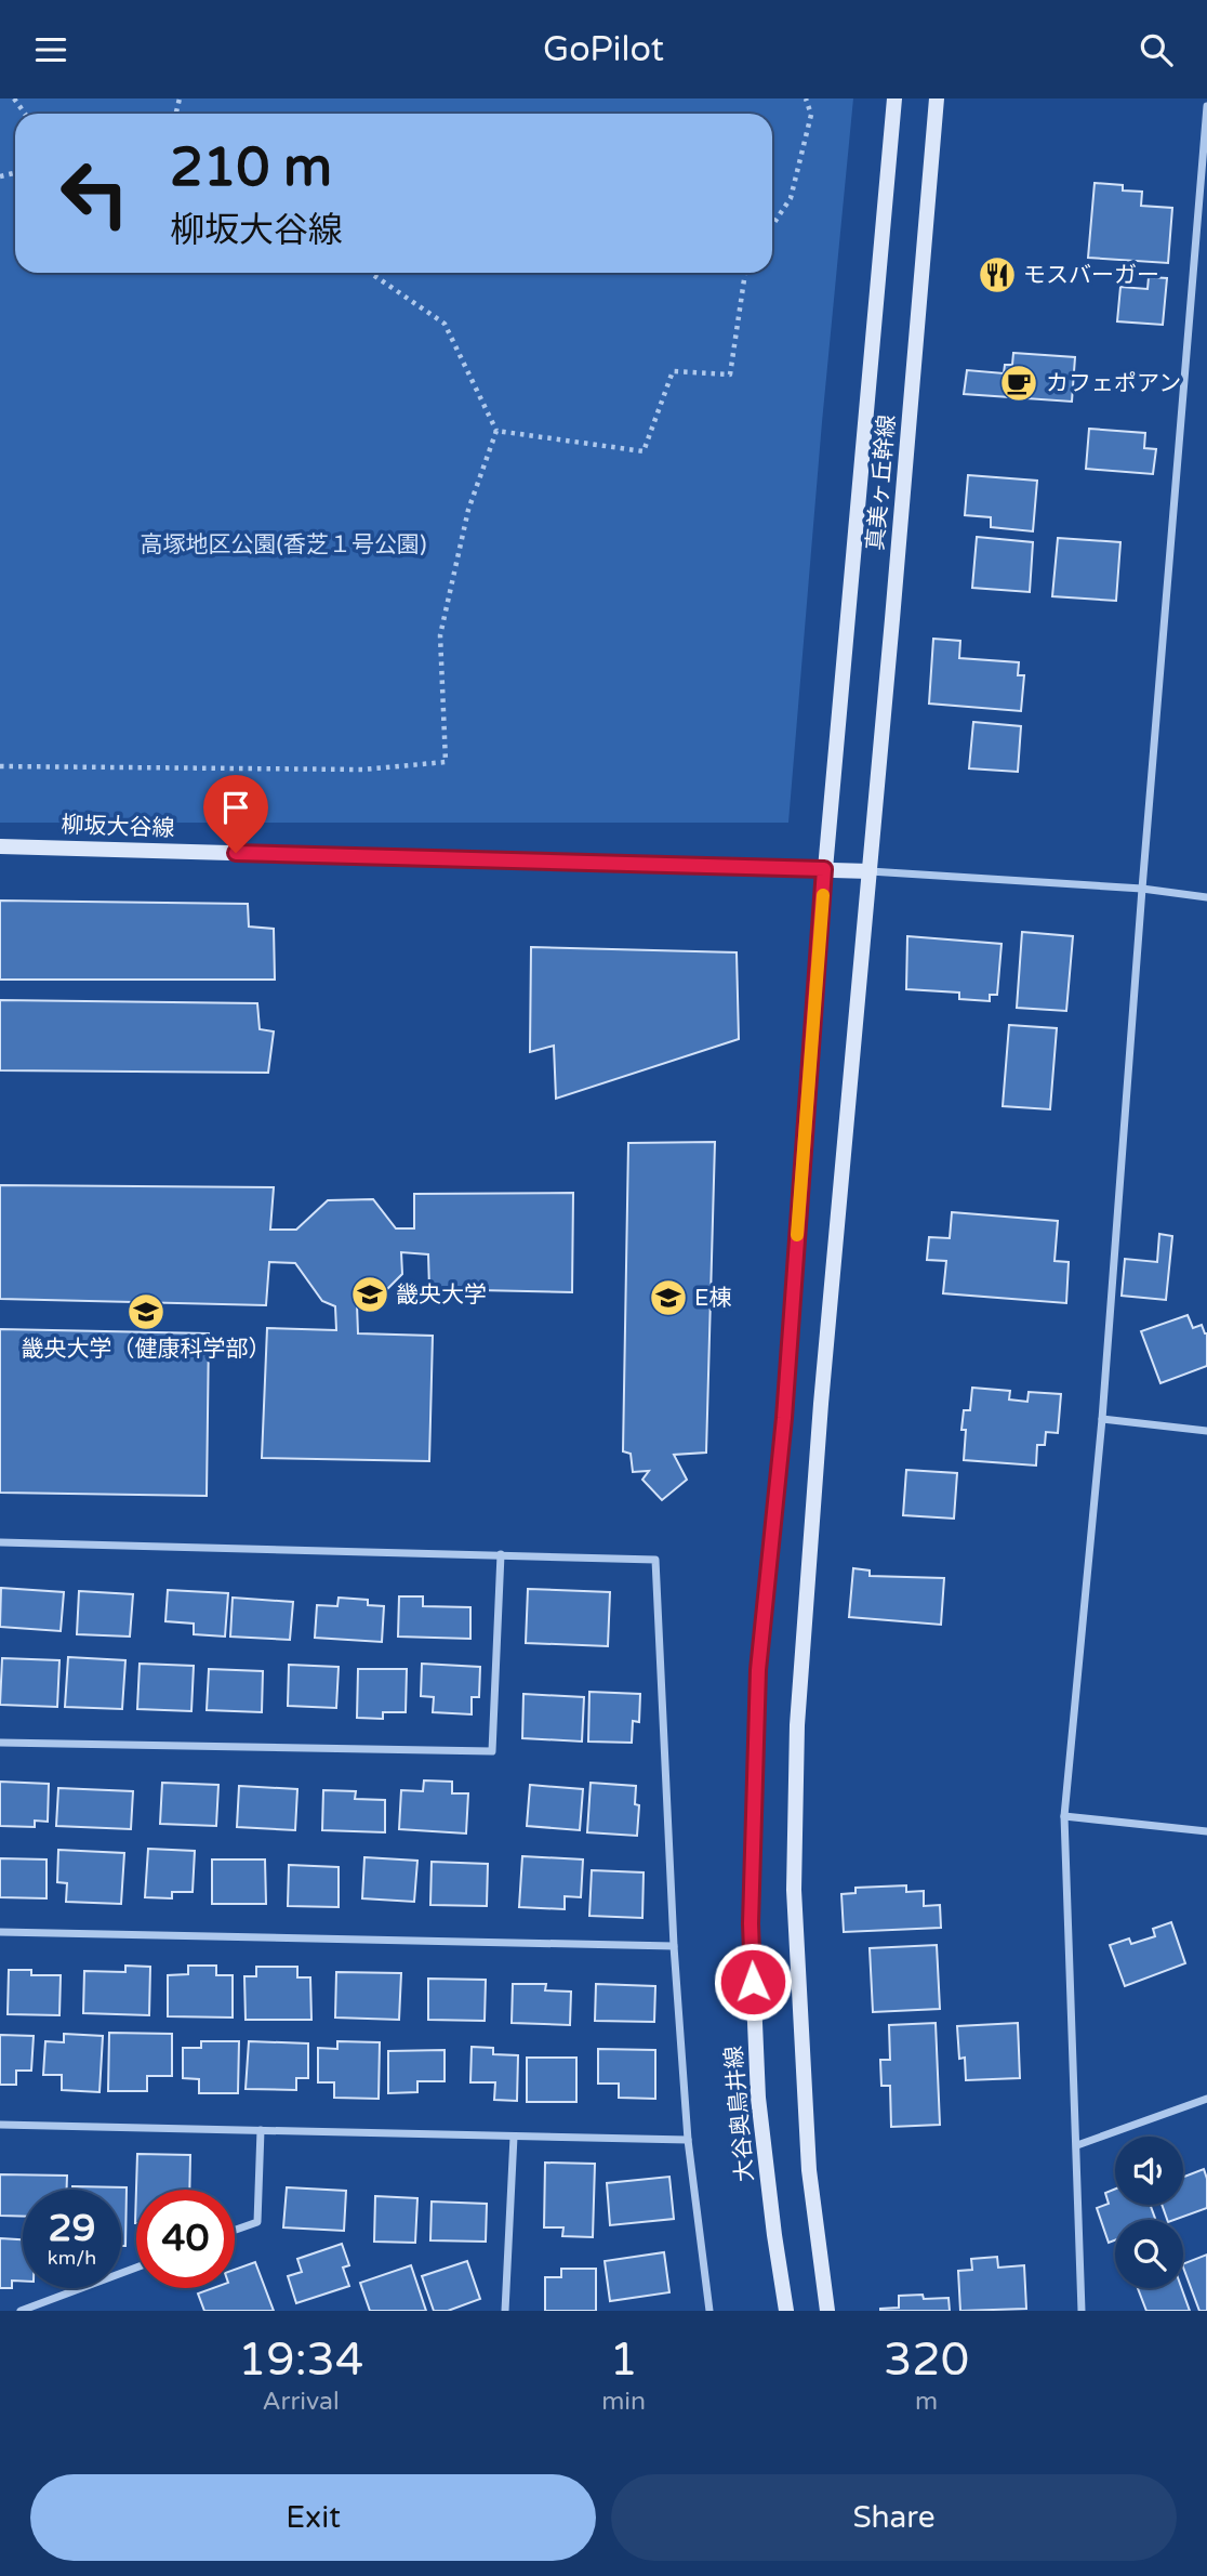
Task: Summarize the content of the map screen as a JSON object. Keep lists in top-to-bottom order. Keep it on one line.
{"streets":{"street":["真美ヶ丘幹線","柳坂大谷線","大谷奥鳥井線"]},"crossings":[["真美ヶ丘幹線","柳坂大谷線"],["真美ヶ丘幹線","大谷奥鳥井線"],["柳坂大谷線","大谷奥鳥井線"]],"parks":["高塚地区公園(香芝１号公園)"],"places":{"restaurant":["モスバーガー"],"cafe":["カフェポアン"],"school or university":["畿央大学","E棟","畿央大学（健康科学部）"]},"page":{"header":"GoPilot","turn":["210 m","柳坂大谷線"],"speed":"29 km/h","limit":"40","eta":["19:34","Arrival","1","min","320","m"],"buttons":["Exit","Share"]}}
